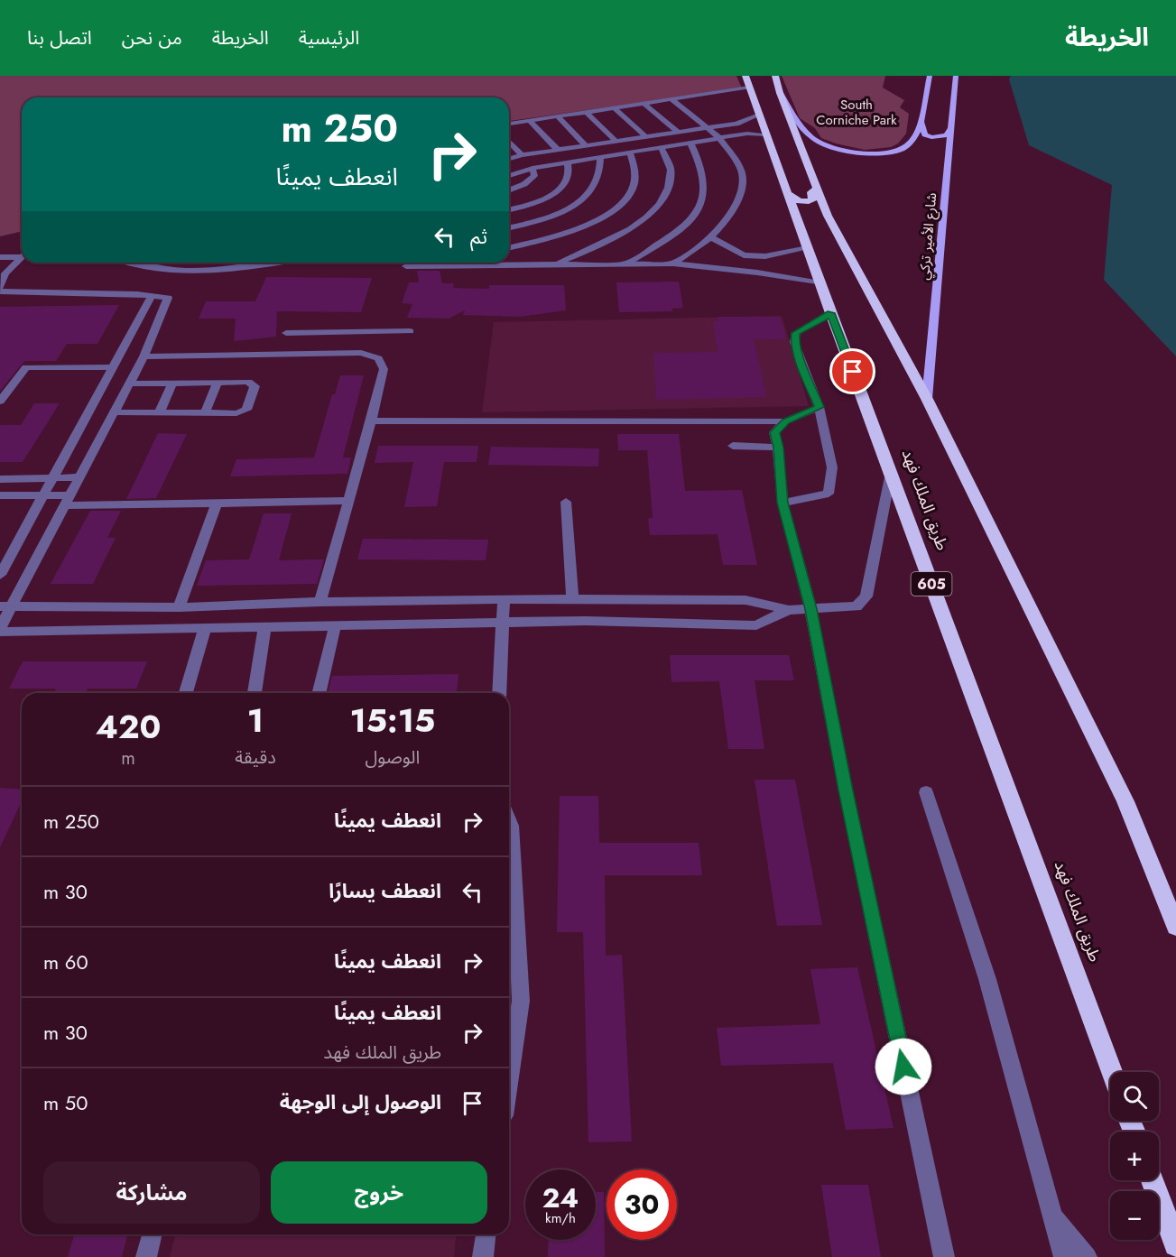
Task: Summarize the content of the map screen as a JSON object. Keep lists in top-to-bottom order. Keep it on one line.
{"streets":{"highway":["طريق الملك فهد","605"],"main road":["شارع الأمير تركي"]},"parks":["South Corniche Park"],"page":{"header":"الخريطة","nav":["الرئيسية","الخريطة","من نحن","اتصل بنا"],"turn":["250 m","انعطف يمينًا"],"then":"ثم","eta":["15:15","الوصول","1","دقيقة","420","m"],"list":[{"name":"انعطف يمينًا","value":"250 m"},{"name":"انعطف يسارًا","value":"30 m"},{"name":"انعطف يمينًا","value":"60 m"},{"name":"انعطف يمينًا","note":"طريق الملك فهد","value":"30 m"},{"name":"الوصول إلى الوجهة","value":"50 m"}],"map_buttons":["+","−"],"buttons":["خروج","مشاركة"],"speed":"24 km/h","limit":"30"}}
